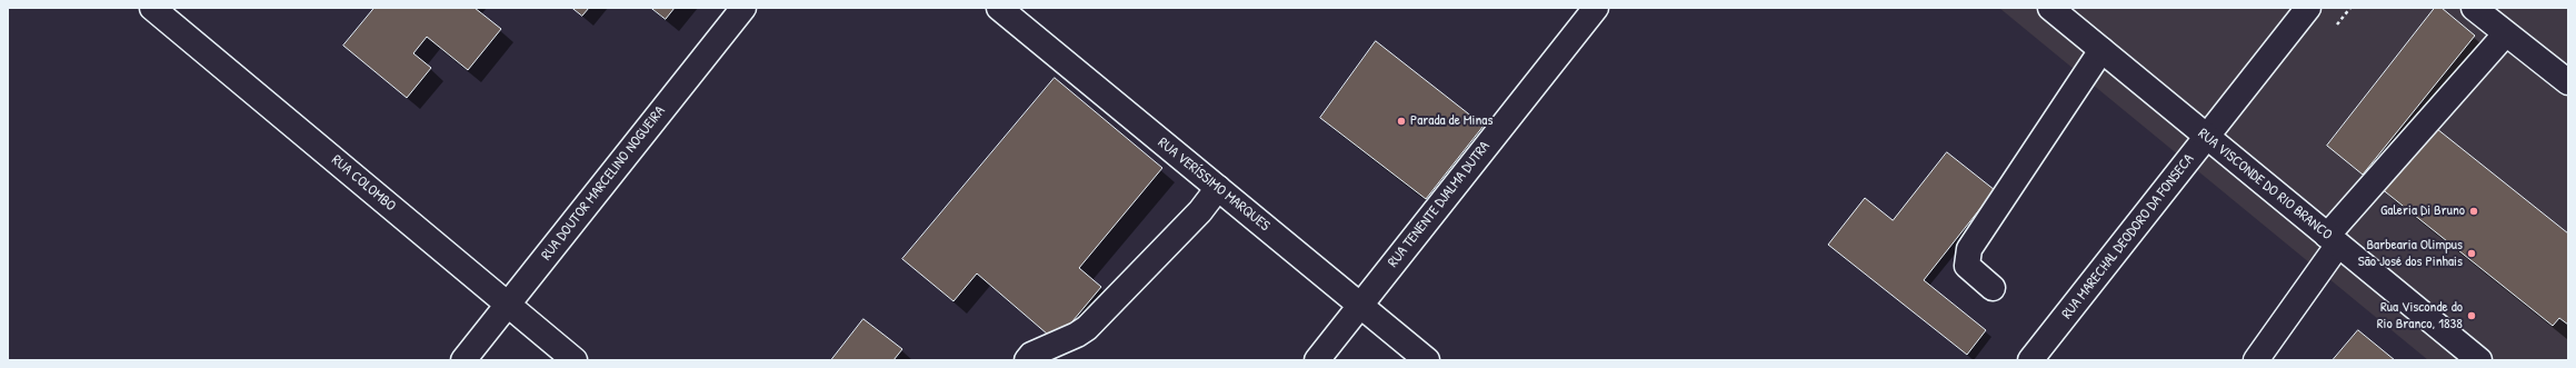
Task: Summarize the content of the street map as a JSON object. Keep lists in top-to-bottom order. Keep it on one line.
{"streets":{"main road":["RUA COLOMBO","RUA DOUTOR MARCELINO NOGUEIRA","RUA VERÍSSIMO MARQUES","RUA VISCONDE DO RIO BRANCO","RUA TENENTE DJALMA DUTRA","RUA MARECHAL DEODORO DA FONSECA"]},"crossings":[["RUA COLOMBO","RUA DOUTOR MARCELINO NOGUEIRA"],["RUA VERÍSSIMO MARQUES","RUA TENENTE DJALMA DUTRA"],["RUA VISCONDE DO RIO BRANCO","RUA MARECHAL DEODORO DA FONSECA"]],"places":["Parada de Minas","Galeria Di Bruno","Barbearia Olimpus São José dos Pinhais","Rua Visconde do Rio Branco, 1838"]}
